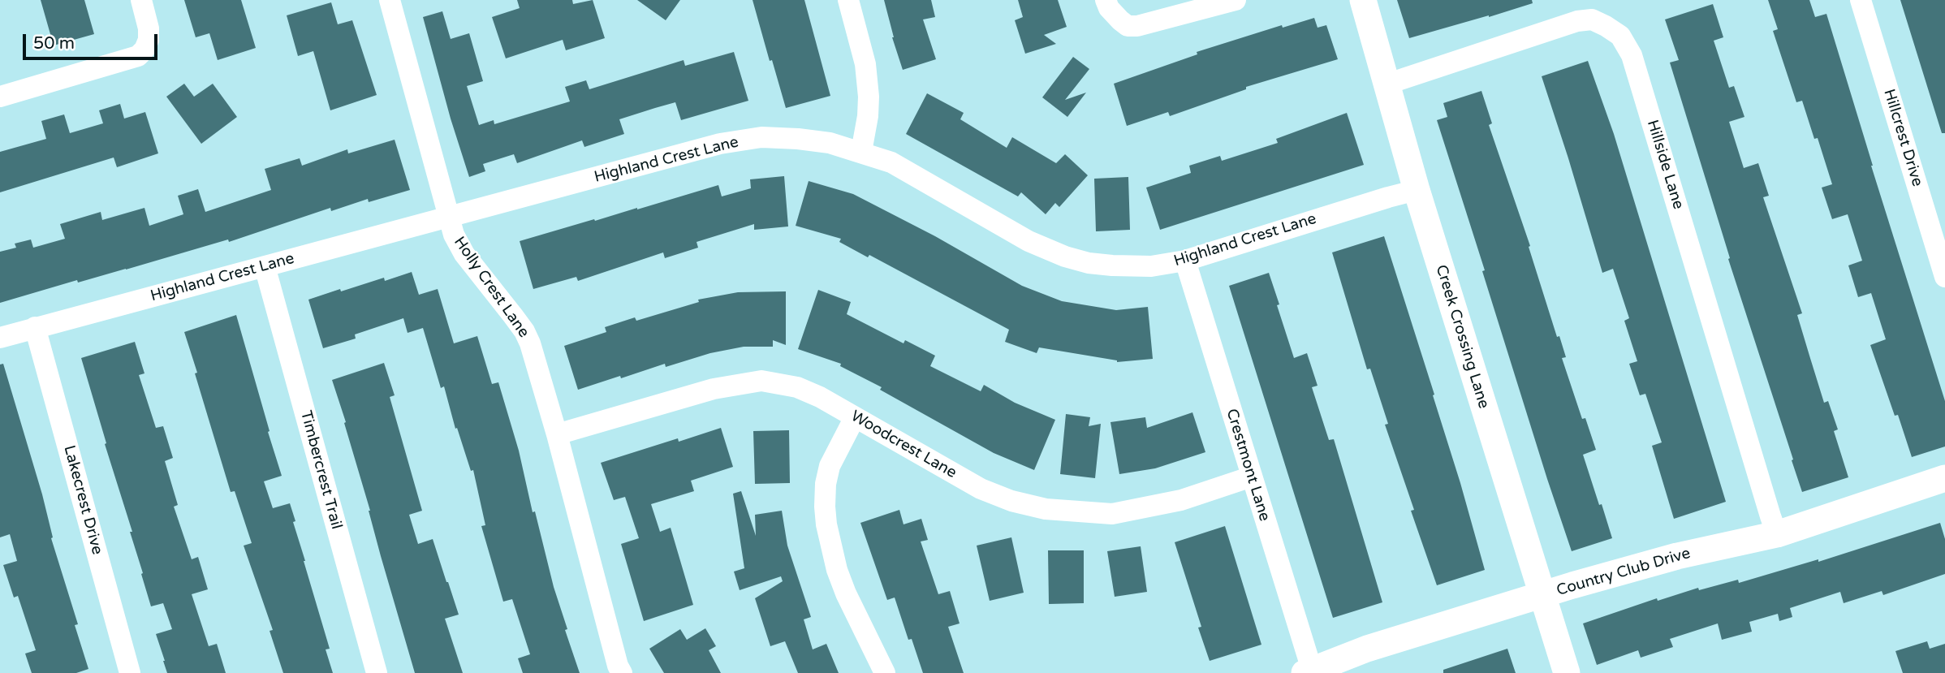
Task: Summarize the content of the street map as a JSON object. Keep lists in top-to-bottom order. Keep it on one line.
{"streets":{"street":["Hillcrest Drive","Highland Crest Lane","Hillside Lane","Holly Crest Lane","Creek Crossing Lane","Woodcrest Lane","Crestmont Lane","Timbercrest Trail","Lakecrest Drive","Country Club Drive"]},"crossings":[["Highland Crest Lane","Holly Crest Lane"],["Highland Crest Lane","Creek Crossing Lane"],["Highland Crest Lane","Crestmont Lane"],["Highland Crest Lane","Timbercrest Trail"],["Highland Crest Lane","Lakecrest Drive"],["Hillside Lane","Creek Crossing Lane"],["Hillside Lane","Country Club Drive"],["Holly Crest Lane","Woodcrest Lane"],["Creek Crossing Lane","Country Club Drive"],["Woodcrest Lane","Crestmont Lane"],["Crestmont Lane","Country Club Drive"]],"scale_bar":"50 m"}
